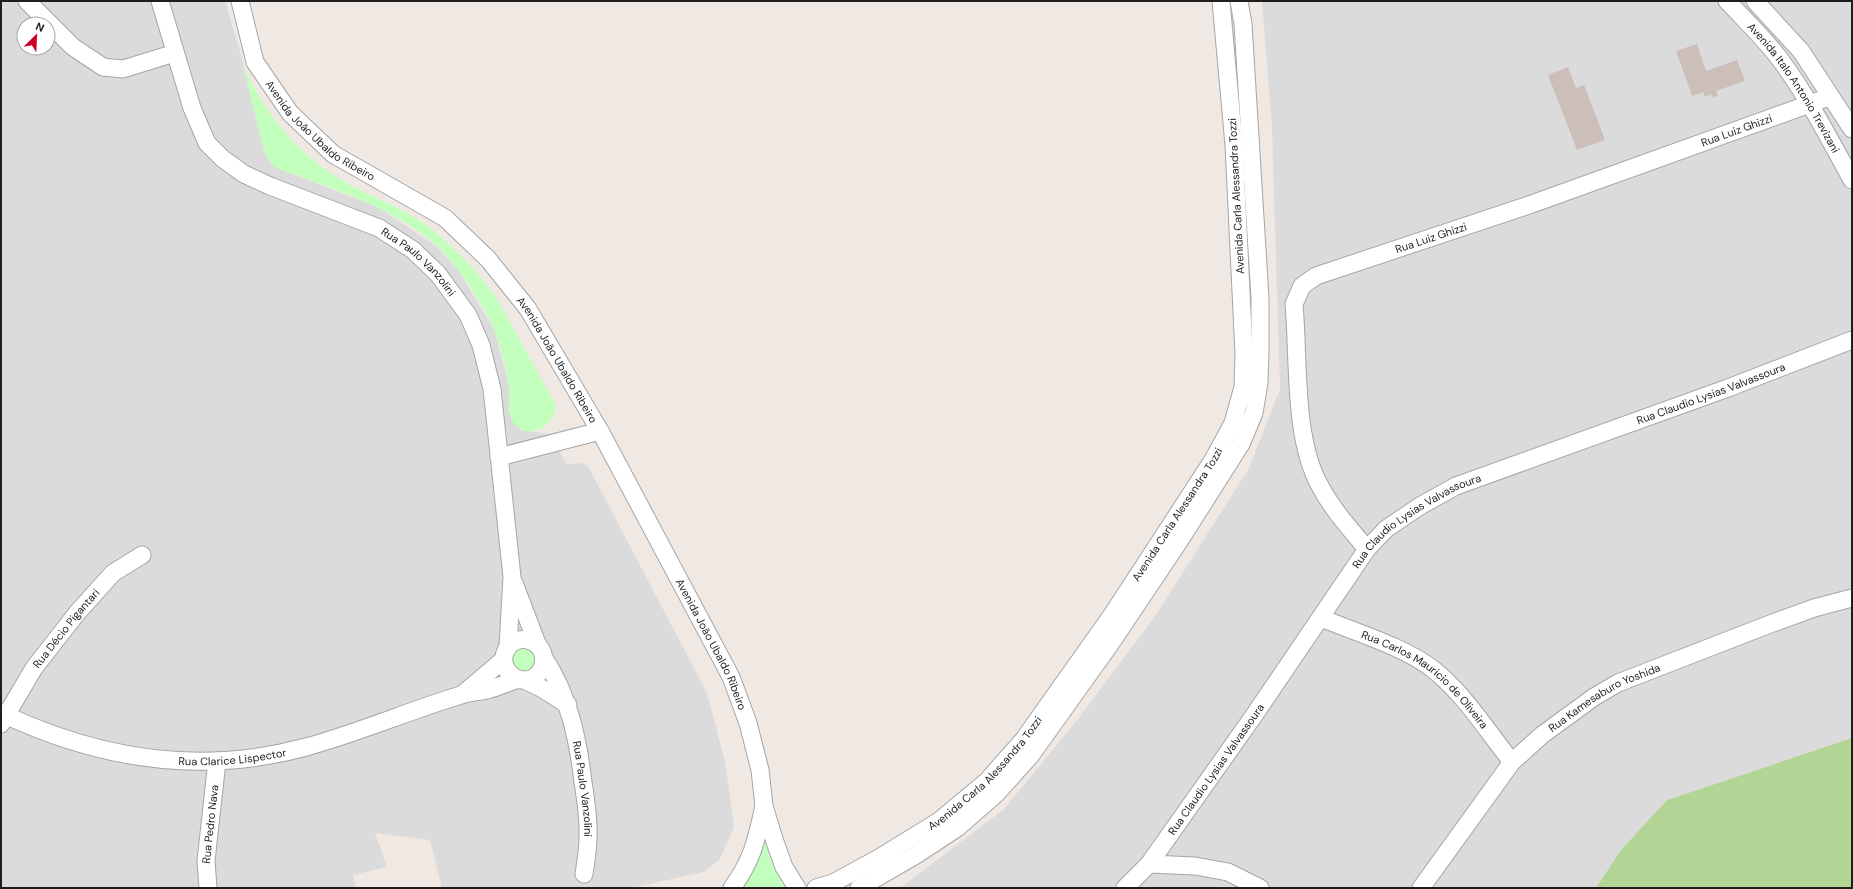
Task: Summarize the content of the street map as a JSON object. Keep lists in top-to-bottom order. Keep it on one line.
{"streets":{"street":["Avenida Italo Antonio Trevizani","Avenida João Ubaldo Ribeiro","Rua Luiz Ghizzi","Avenida Carla Alessandra Tozzi","Rua Paulo Vanzolini","Rua Claudio Lysias Valvassoura","Rua Décio Pigantari","Rua Carlos Mauricio de Oliveira","Rua Kamesaburo Yoshida","Rua Clarice Lispector","Rua Pedro Nava"]},"crossings":[["Avenida Italo Antonio Trevizani","Rua Luiz Ghizzi"],["Rua Luiz Ghizzi","Rua Claudio Lysias Valvassoura"],["Rua Paulo Vanzolini","Rua Clarice Lispector"],["Rua Claudio Lysias Valvassoura","Rua Carlos Mauricio de Oliveira"],["Rua Décio Pigantari","Rua Clarice Lispector"],["Rua Carlos Mauricio de Oliveira","Rua Kamesaburo Yoshida"],["Rua Clarice Lispector","Rua Pedro Nava"]],"north":"top right"}
